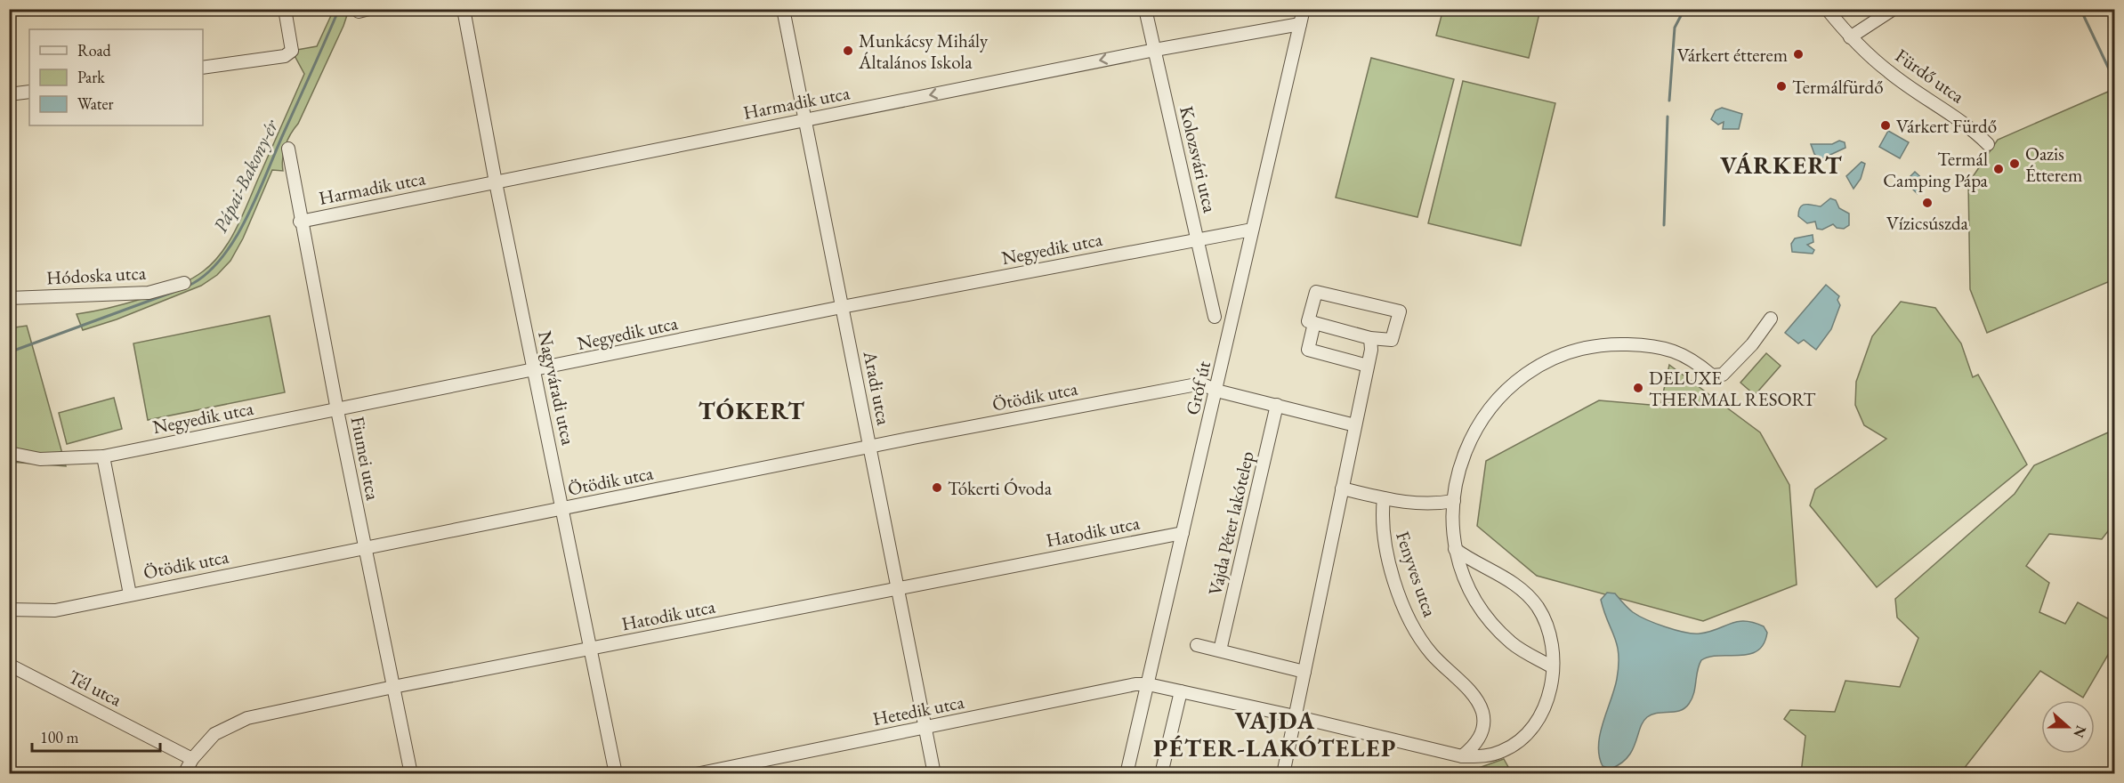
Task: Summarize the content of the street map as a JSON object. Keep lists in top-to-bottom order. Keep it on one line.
{"streets":{"street":["Fürdő utca","Harmadik utca","Kolozsvári utca","Negyedik utca","Hódoska utca","Nagyváradi utca","Aradi utca","Gróf út","Ötödik utca","Fiumei utca","Vajda Péter lakótelep","Hatodik utca","Fenyves utca","Tél utca","Hetedik utca"]},"crossings":[["Harmadik utca","Kolozsvári utca"],["Harmadik utca","Nagyváradi utca"],["Harmadik utca","Aradi utca"],["Harmadik utca","Gróf út"],["Harmadik utca","Fiumei utca"],["Kolozsvári utca","Negyedik utca"],["Negyedik utca","Nagyváradi utca"],["Negyedik utca","Aradi utca"],["Negyedik utca","Gróf út"],["Negyedik utca","Fiumei utca"],["Nagyváradi utca","Ötödik utca"],["Nagyváradi utca","Hatodik utca"],["Aradi utca","Ötödik utca"],["Aradi utca","Hatodik utca"],["Aradi utca","Hetedik utca"],["Gróf út","Ötödik utca"],["Gróf út","Hatodik utca"],["Gróf út","Hetedik utca"],["Ötödik utca","Fiumei utca"],["Fiumei utca","Hatodik utca"],["Hatodik utca","Tél utca"]],"one_way":["Harmadik utca"],"districts":["VÁRKERT","TÓKERT","VAJDA PÉTER-LAKÓTELEP"],"water":["Pápai-Bakony-ér"],"places":["Munkácsy Mihály Általános Iskola","Várkert étterem","Termálfürdő","Várkert Fürdő","Oazis Étterem","Termál Camping Pápa","Vízicsúszda","DELUXE THERMAL RESORT","Tókerti Óvoda"],"legend":["Road","Park","Water"],"scale_bar":"100 m","north":"right"}
